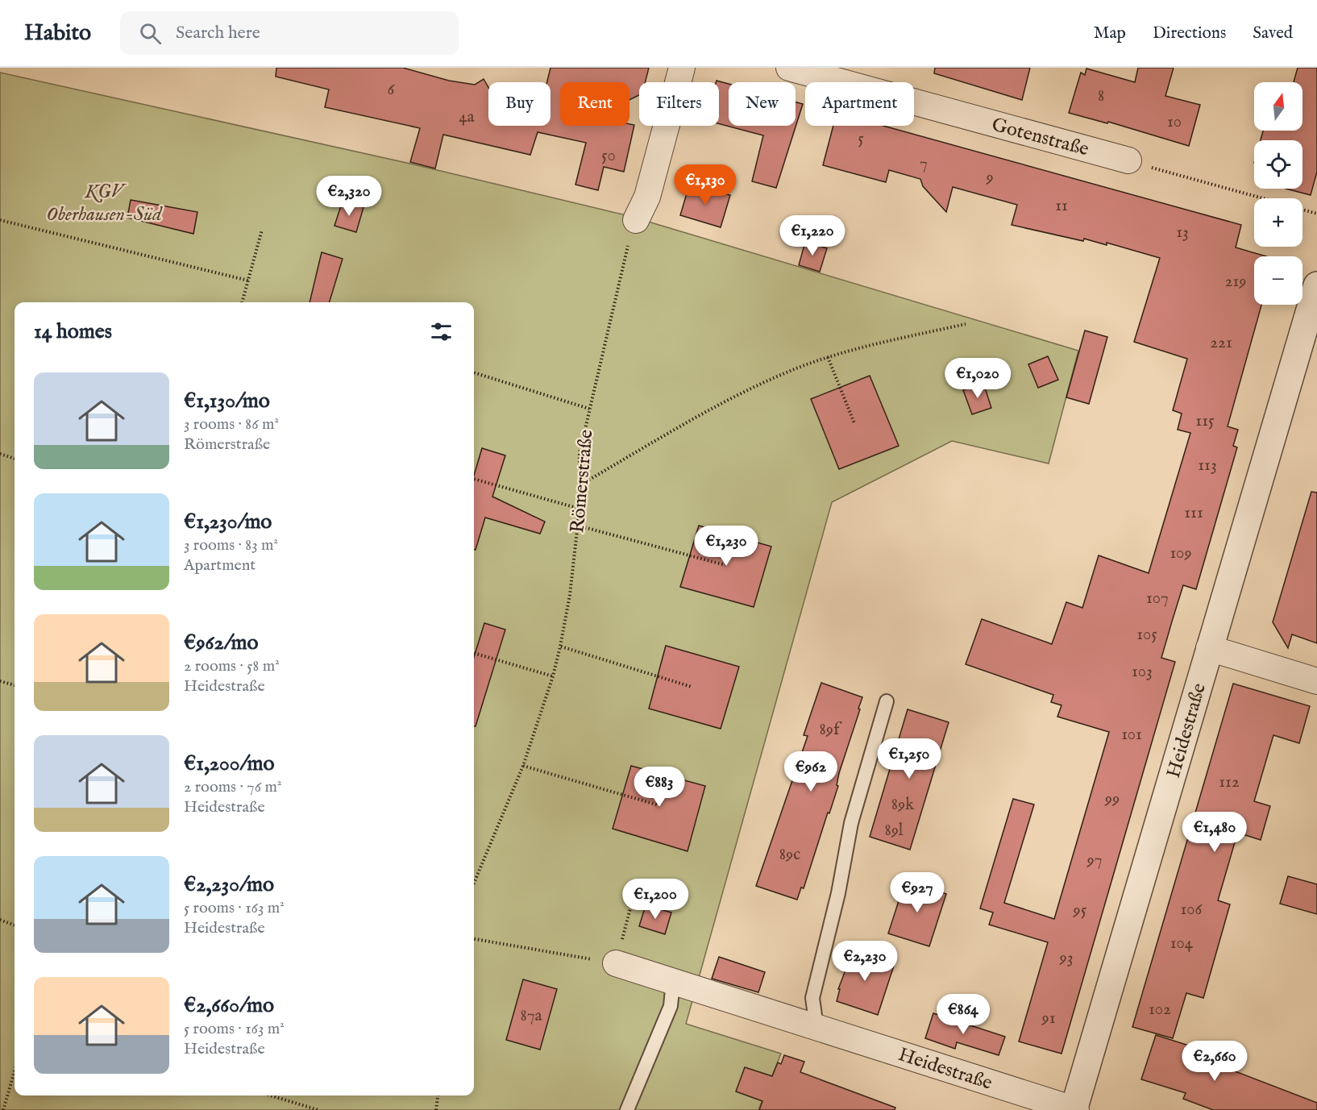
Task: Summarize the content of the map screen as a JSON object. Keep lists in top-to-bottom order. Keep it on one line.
{"streets":{"street":["Gotenstraße","Heidestraße"],"path":["Römerstraße"]},"parks":["KGV Oberhausen-Süd"],"house_numbers":["6","8","4a","10","5","50","7","9","11","13","219","221","115","113","111","109","107","105","103","89f","101","112","99","89k","89l","89c","97","106","95","104","93","102","87a","91"],"north":"top","page":{"header":"Habito","search":"Search here","nav":["Map","Directions","Saved"],"map_buttons":["+","−"],"chip":["Buy","Rent","Filters","New","Apartment"],"price":["€1,130","€2,320","€1,220","€1,020","€1,230","€1,250","€962","€883","€1,480","€927","€1,200","€2,230","€864","€2,660"],"heading":"14 homes","list":[{"name":"€1,130/mo","note":"3 rooms · 86 m² · Römerstraße"},{"name":"€1,230/mo","note":"3 rooms · 83 m² · Apartment"},{"name":"€962/mo","note":"2 rooms · 58 m² · Heidestraße"},{"name":"€1,200/mo","note":"2 rooms · 76 m² · Heidestraße"},{"name":"€2,230/mo","note":"5 rooms · 163 m² · Heidestraße"},{"name":"€2,660/mo","note":"5 rooms · 163 m² · Heidestraße"}]}}
